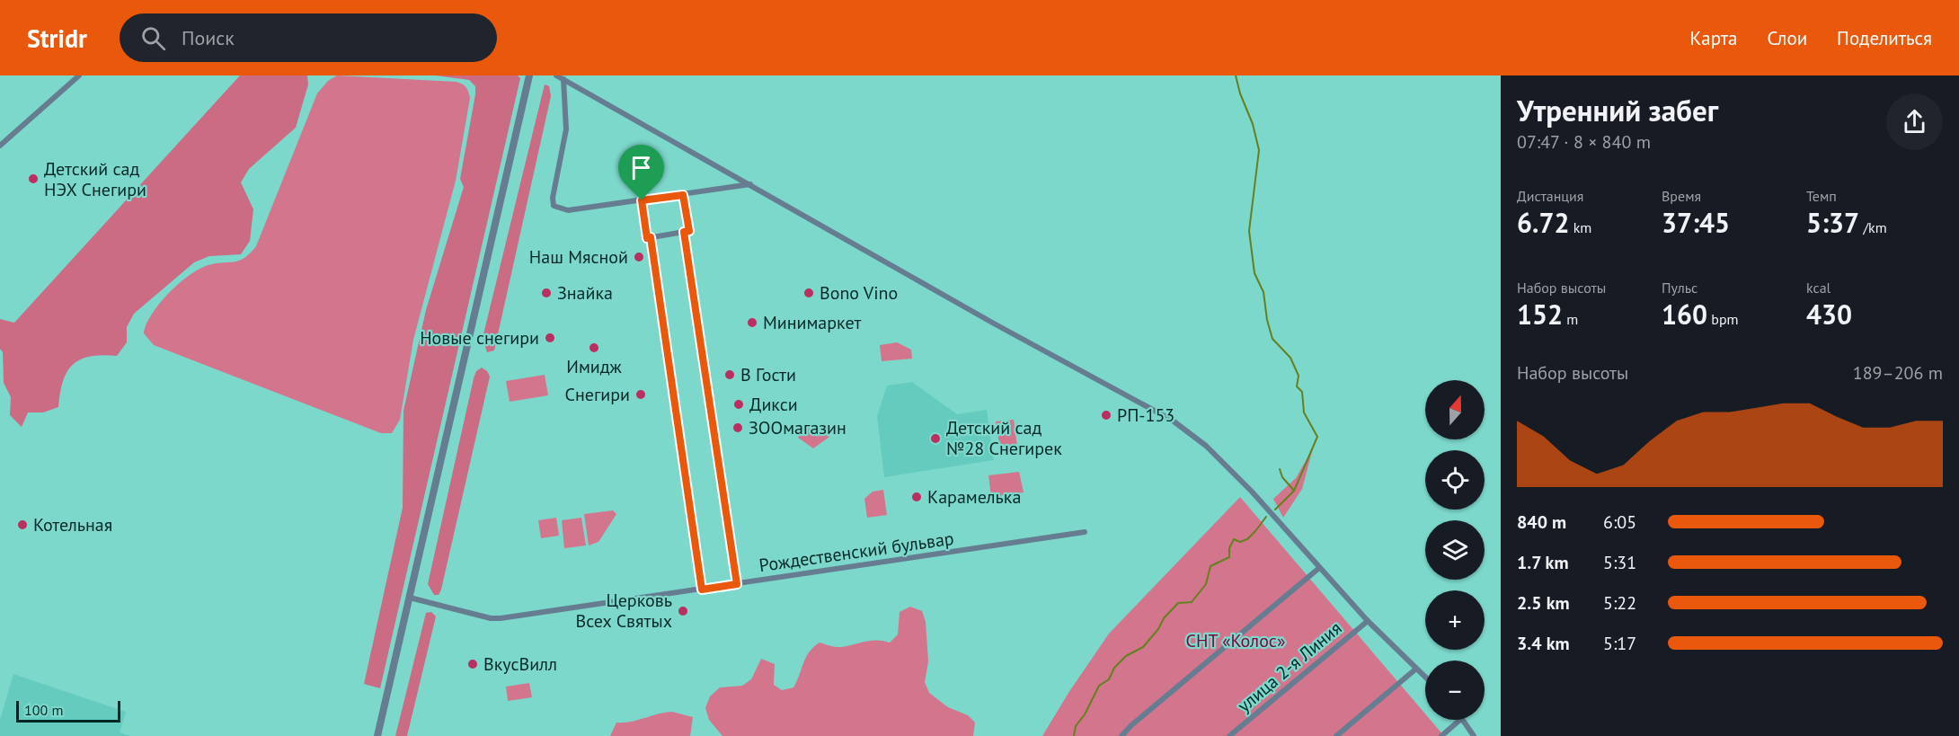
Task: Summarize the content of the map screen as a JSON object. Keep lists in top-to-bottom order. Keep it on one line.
{"streets":{"street":["Рождественский бульвар","улица 2-я Линия"]},"parks":["СНТ «Колос»"],"places":["Детский сад НЭХ Снегири","Наш Мясной","Знайка","Bono Vino","Минимаркет","Новые снегири","Имидж","В Гости","Снегири","Дикси","РП-153","ЗООмагазин","Детский сад №28 Снегирек","Карамелька","Котельная","Церковь Всех Святых","ВкусВилл"],"scale_bar":"100 m","north":"top","page":{"header":"Stridr","search":"Поиск","nav":["Карта","Слои","Поделиться"],"heading":["Утренний забег","07:47 · 8 × 840 m"],"stats":[["Дистанция","6.72 km"],["Время","37:45"],["Темп","5:37 /km"],["Набор высоты","152 m"],["Пульс","160 bpm"],["kcal","430"]],"chart":["Набор высоты","189–206 m"],"map_buttons":["+","−"],"list":[{"name":"840 m","note":"6:05"},{"name":"1.7 km","note":"5:31"},{"name":"2.5 km","note":"5:22"},{"name":"3.4 km","note":"5:17"}],"scale":"100 m"}}
